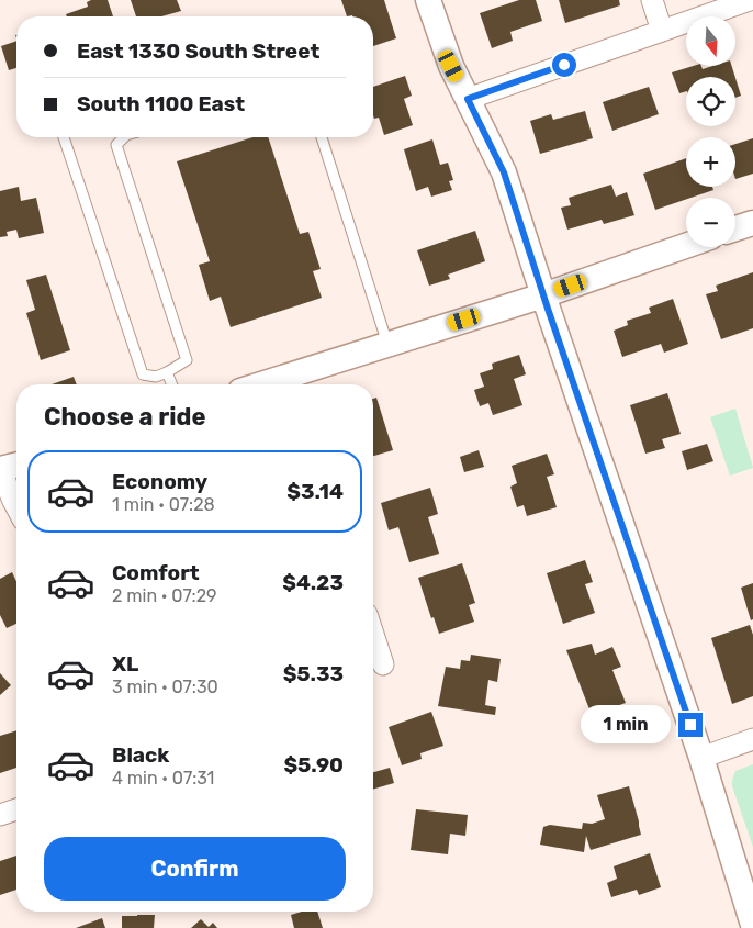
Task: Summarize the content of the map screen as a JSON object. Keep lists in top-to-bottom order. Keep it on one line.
{"north":"bottom","page":{"map_buttons":["+","−"],"banner":["East 1330 South Street","South 1100 East"],"heading":"Choose a ride","list":[{"name":"Economy","note":"1 min · 07:28","value":"$3.14"},{"name":"Comfort","note":"2 min · 07:29","value":"$4.23"},{"name":"XL","note":"3 min · 07:30","value":"$5.33"},{"name":"Black","note":"4 min · 07:31","value":"$5.90"}],"bubble":"1 min","buttons":"Confirm"}}
